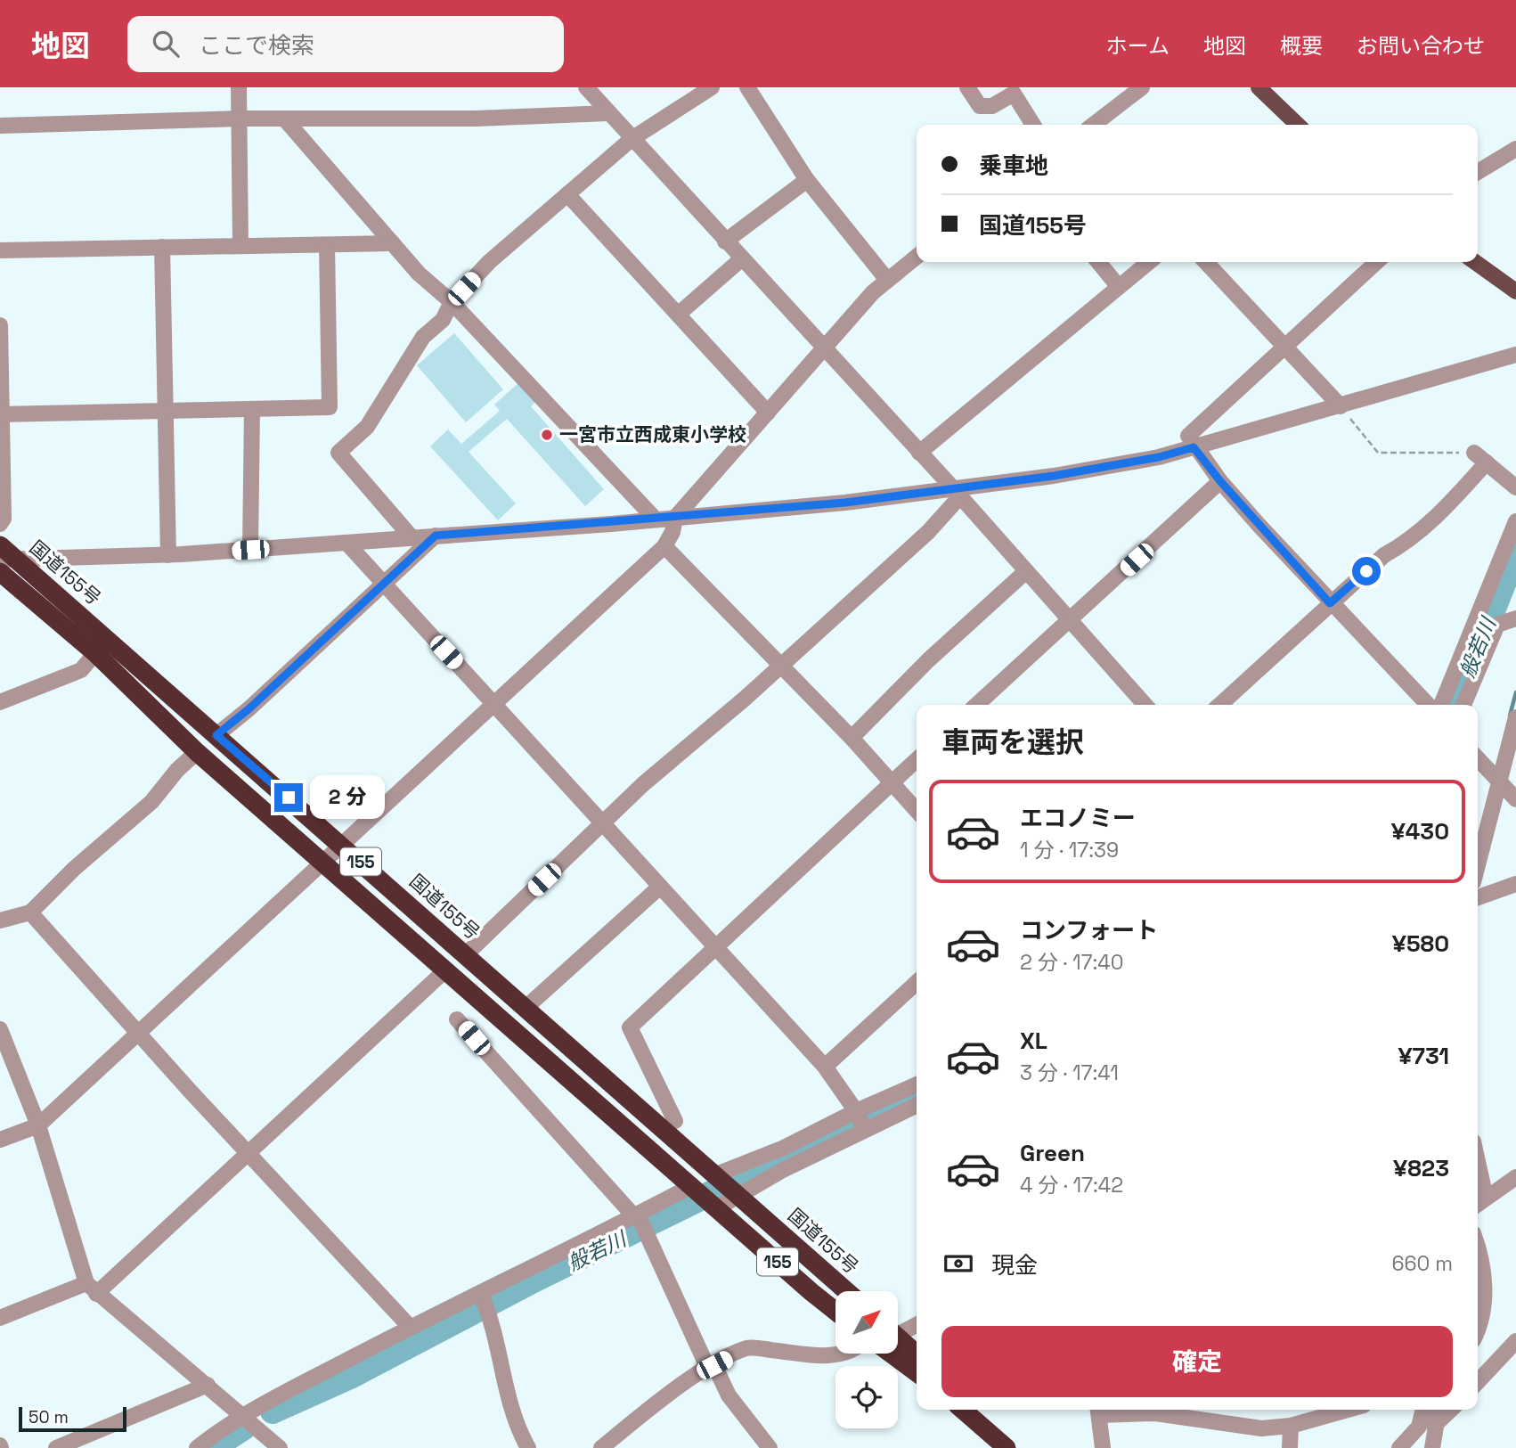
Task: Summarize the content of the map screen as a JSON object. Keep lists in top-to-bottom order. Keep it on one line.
{"streets":{"highway":["国道155号","155"]},"water":["般若川"],"places":["一宮市立西成東小学校"],"scale_bar":"50 m","north":"top right","page":{"header":"地図","search":"ここで検索","nav":["ホーム","地図","概要","お問い合わせ"],"banner":["乗車地","国道155号"],"heading":"車両を選択","bubble":"2 分","list":[{"name":"エコノミー","note":"1 分 · 17:39","value":"¥430"},{"name":"コンフォート","note":"2 分 · 17:40","value":"¥580"},{"name":"XL","note":"3 分 · 17:41","value":"¥731"},{"name":"Green","note":"4 分 · 17:42","value":"¥823"}],"pay":["現金","660 m"],"buttons":"確定","scale":"50 m"}}
